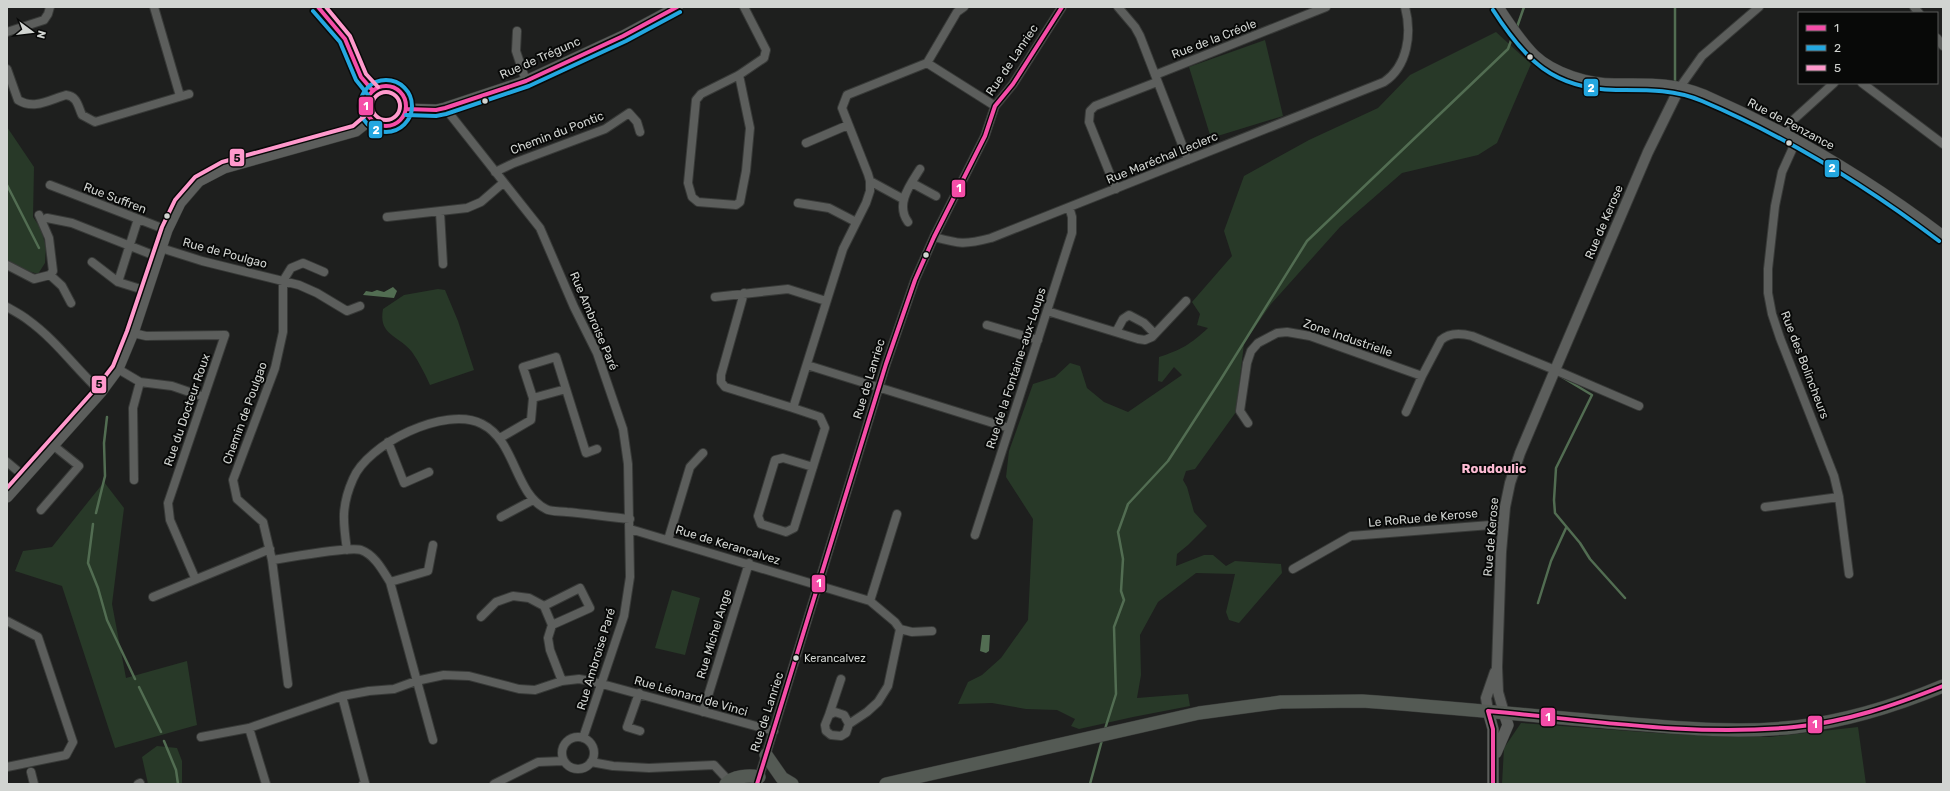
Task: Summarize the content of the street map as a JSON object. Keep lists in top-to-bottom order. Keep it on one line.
{"streets":{"main road":["Rue de Trégunc","Rue de Penzance","Rue de Kerose"],"street":["Rue de la Créole","Rue de Lanriec","Chemin du Pontic","Rue Maréchal Leclerc","Rue Suffren","Rue de Poulgao","Rue Ambroise Paré","Zone Industrielle","Rue des Bolincheurs","Rue de la Fontaine-aux-Loups","Rue du Docteur Roux","Chemin de Poulgao","Le RoRue de Kerose","Rue de Kerancalvez","Rue Michel Ange","Rue Léonard de Vinci"]},"crossings":[["Rue de la Créole","Rue Maréchal Leclerc"],["Rue de Trégunc","Rue Ambroise Paré"],["Rue de Lanriec","Rue Maréchal Leclerc"],["Rue de Lanriec","Rue de Kerancalvez"],["Rue de Lanriec","Rue Léonard de Vinci"],["Rue de Penzance","Rue de Kerose"],["Rue de Penzance","Rue des Bolincheurs"],["Chemin du Pontic","Rue Ambroise Paré"],["Rue Maréchal Leclerc","Rue de la Fontaine-aux-Loups"],["Rue de Kerose","Le RoRue de Kerose"],["Rue de Poulgao","Chemin de Poulgao"],["Rue Ambroise Paré","Rue de Kerancalvez"],["Rue Ambroise Paré","Rue Léonard de Vinci"],["Rue de Kerancalvez","Rue Michel Ange"],["Rue Michel Ange","Rue Léonard de Vinci"]],"districts":["Roudoulic"],"places":["Kerancalvez"],"lines":["transit line 1","transit line 5","transit line 2"],"legend":["1","2","5"],"north":"right"}
